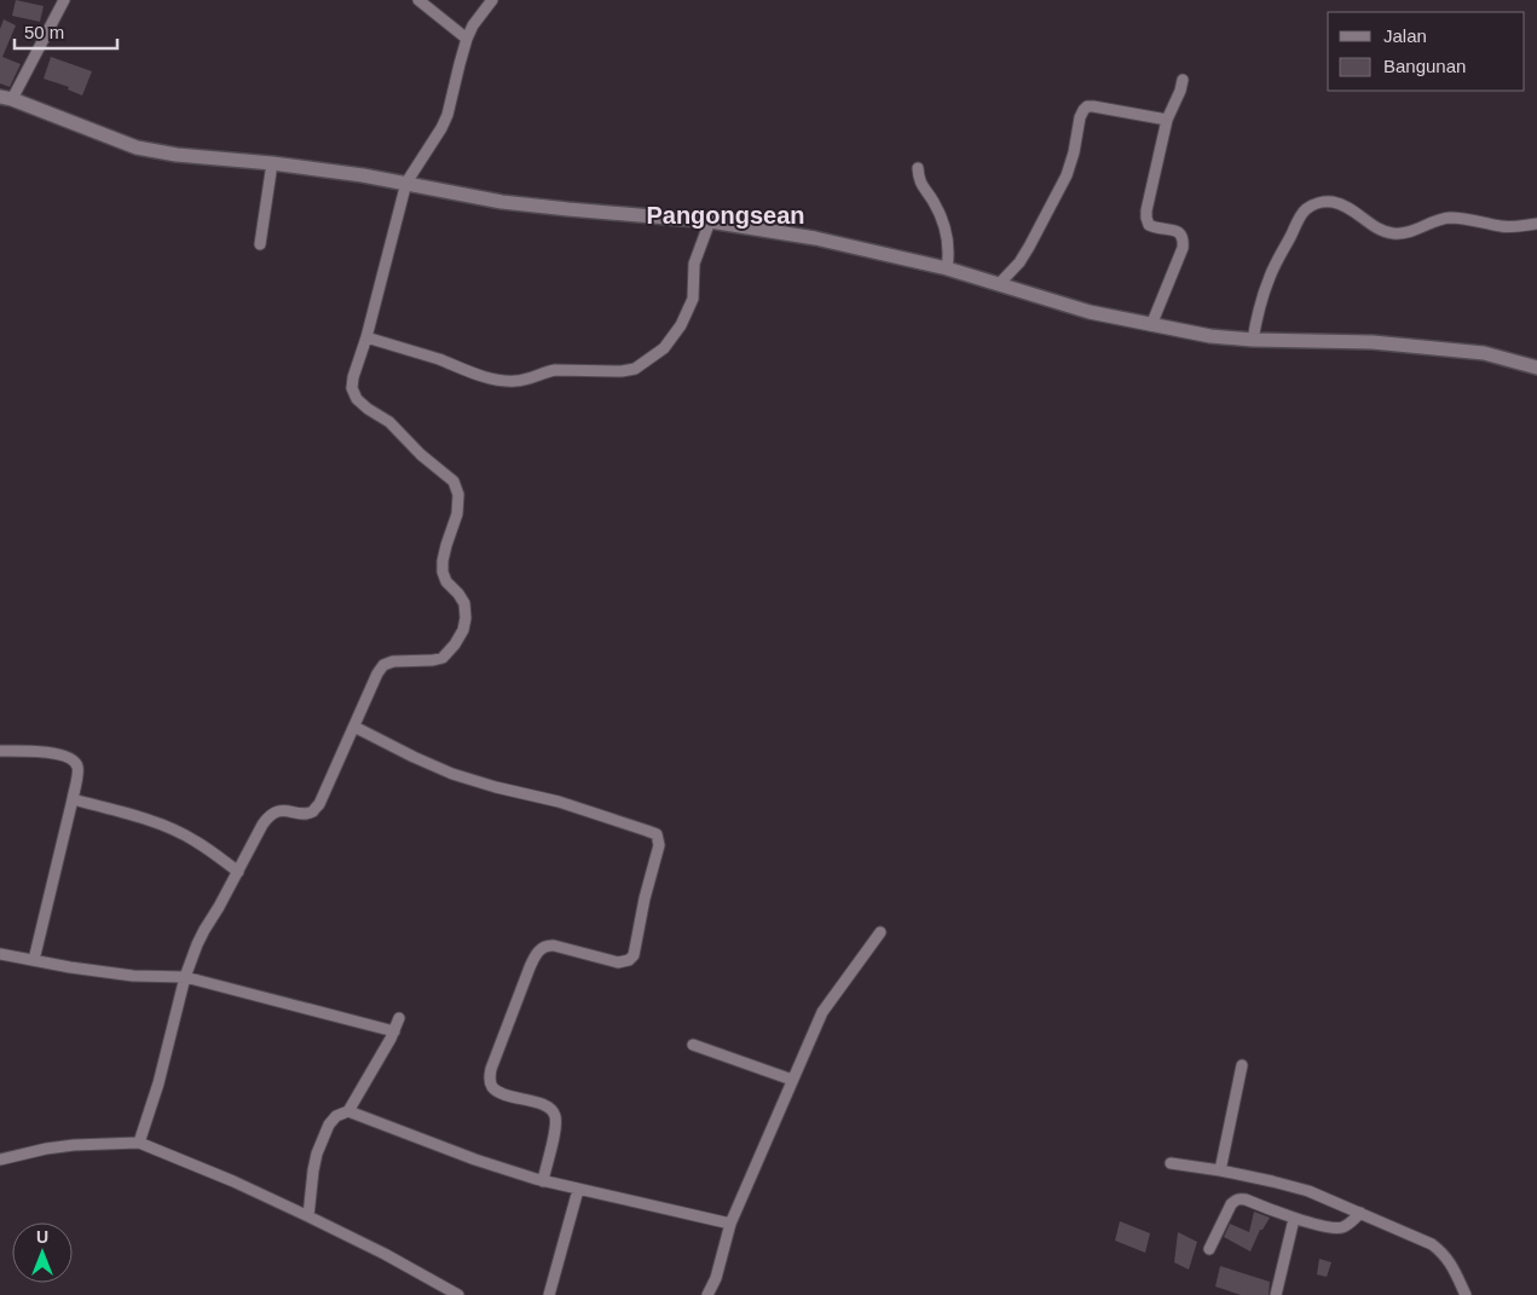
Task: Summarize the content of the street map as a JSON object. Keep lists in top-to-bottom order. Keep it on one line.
{"districts":["Pangongsean"],"legend":["Jalan","Bangunan"],"scale_bar":"50 m","north":"top"}
